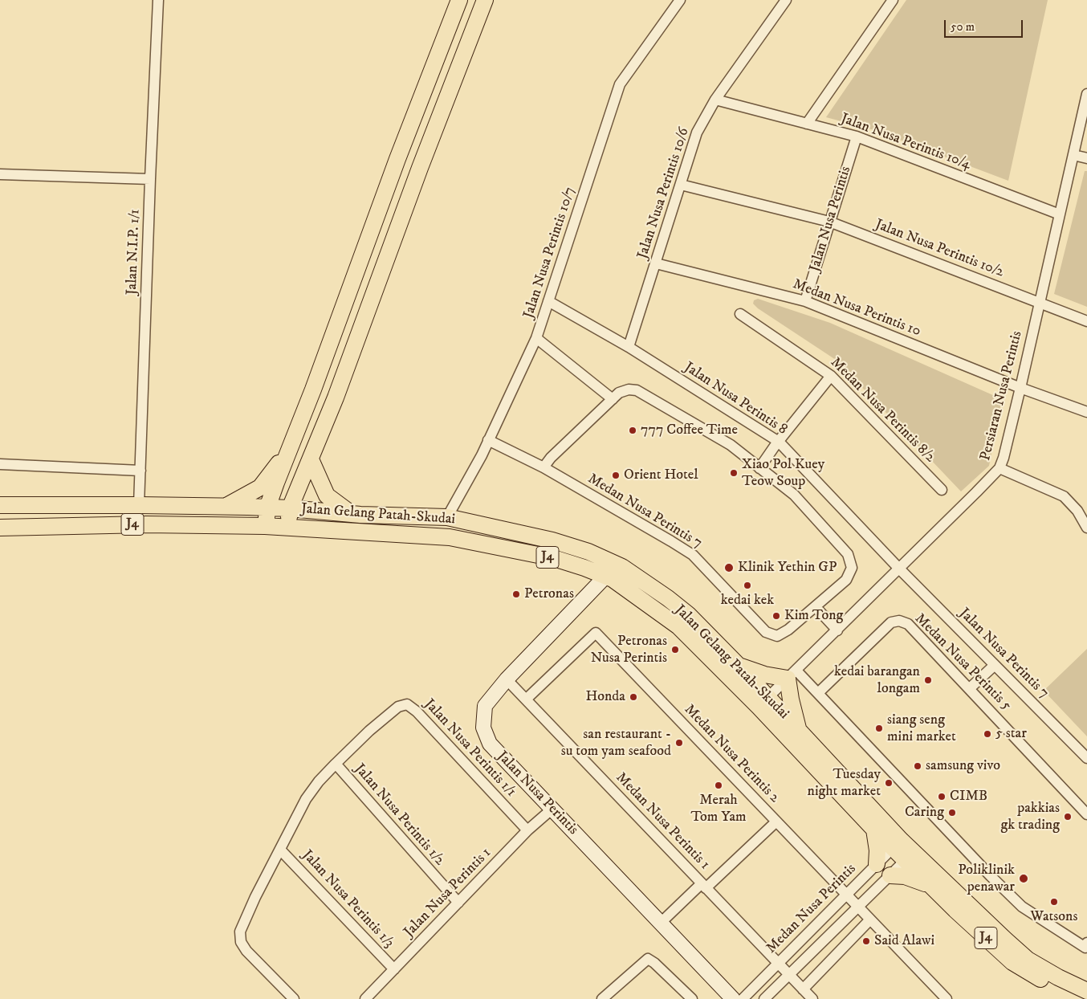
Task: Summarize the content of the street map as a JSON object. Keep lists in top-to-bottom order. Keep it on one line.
{"streets":{"main road":["Jalan Gelang Patah-Skudai","J4"],"street":["Jalan Nusa Perintis 10/4","Jalan Nusa Perintis 10/6","Jalan Nusa Perintis","Jalan Nusa Perintis 10/2","Jalan N.I.P. 1/1","Jalan Nusa Perintis 10/7","Medan Nusa Perintis 10","Persiaran Nusa Perintis","Jalan Nusa Perintis 8","Medan Nusa Perintis 8/2","Medan Nusa Perintis 7","Jalan Nusa Perintis 7","Medan Nusa Perintis 5","Jalan Nusa Perintis 1/1","Medan Nusa Perintis 2","Jalan Nusa Perintis 1/2","Medan Nusa Perintis 1","Jalan Nusa Perintis 1","Jalan Nusa Perintis 1/3","Medan Nusa Perintis"]},"crossings":[["Jalan Nusa Perintis 10/4","Jalan Nusa Perintis 10/6"],["Jalan Nusa Perintis 10/4","Jalan Nusa Perintis"],["Jalan Nusa Perintis 10/4","Persiaran Nusa Perintis"],["Jalan Nusa Perintis 10/6","Jalan Nusa Perintis 10/2"],["Jalan Nusa Perintis 10/6","Medan Nusa Perintis 10"],["Jalan Nusa Perintis 10/6","Jalan Nusa Perintis 8"],["Jalan Nusa Perintis","Jalan Nusa Perintis 10/2"],["Jalan Nusa Perintis","Medan Nusa Perintis 10"],["Jalan Nusa Perintis","Jalan Gelang Patah-Skudai"],["Jalan Nusa Perintis","Jalan Nusa Perintis 1"],["Jalan Nusa Perintis 10/2","Persiaran Nusa Perintis"],["Jalan N.I.P. 1/1","Jalan Gelang Patah-Skudai"],["Jalan Nusa Perintis 10/7","Jalan Nusa Perintis 8"],["Jalan Nusa Perintis 10/7","Jalan Gelang Patah-Skudai"],["Medan Nusa Perintis 10","Persiaran Nusa Perintis"],["Persiaran Nusa Perintis","Jalan Nusa Perintis 8"],["Persiaran Nusa Perintis","Jalan Gelang Patah-Skudai"],["Persiaran Nusa Perintis","Jalan Nusa Perintis 7"],["Jalan Nusa Perintis 8","Jalan Nusa Perintis 7"],["Jalan Gelang Patah-Skudai","Medan Nusa Perintis"],["Jalan Nusa Perintis 1/1","Jalan Nusa Perintis 1/2"],["Jalan Nusa Perintis 1/1","Jalan Nusa Perintis 1"],["Medan Nusa Perintis 2","Medan Nusa Perintis 1"],["Medan Nusa Perintis 2","Medan Nusa Perintis"],["Jalan Nusa Perintis 1/2","Jalan Nusa Perintis 1"],["Medan Nusa Perintis 1","Medan Nusa Perintis"],["Jalan Nusa Perintis 1","Jalan Nusa Perintis 1/3"]],"places":["777 Coffee Time","Xiao Pol Kuey Teow Soup","Orient Hotel","Klinik Yethin GP","kedai kek","Petronas","Kim Tong","Petronas Nusa Perintis","kedai barangan longam","Honda","siang seng mini market","5 star","san restaurant - su tom yam seafood","samsung vivo","Tuesday night market","Merah Tom Yam","CIMB","Caring","pakkias gk trading","Poliklinik penawar","Watsons","Said Alawi"],"scale_bar":"50 m"}
